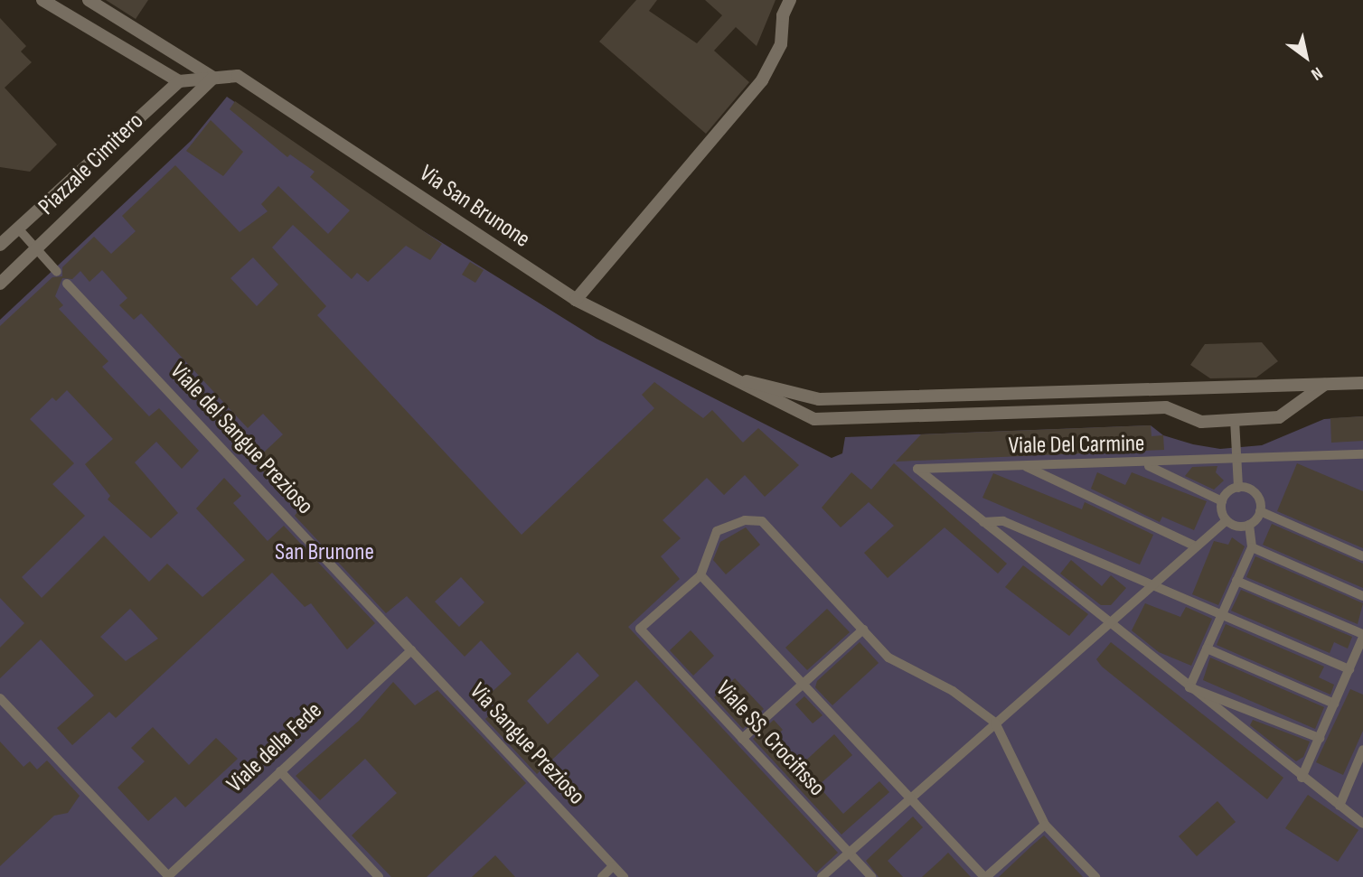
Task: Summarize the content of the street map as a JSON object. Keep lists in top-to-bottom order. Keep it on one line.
{"streets":{"street":["Piazzale Cimitero","Via San Brunone"],"lane":["Viale del Sangue Prezioso","Viale Del Carmine","Viale SS. Crocifisso","Via Sangue Prezioso","Viale della Fede"]},"crossings":[["Piazzale Cimitero","Via San Brunone"],["Viale del Sangue Prezioso","Via Sangue Prezioso"],["Viale del Sangue Prezioso","Viale della Fede"],["Via Sangue Prezioso","Viale della Fede"]],"parks":["San Brunone"],"north":"bottom right"}
